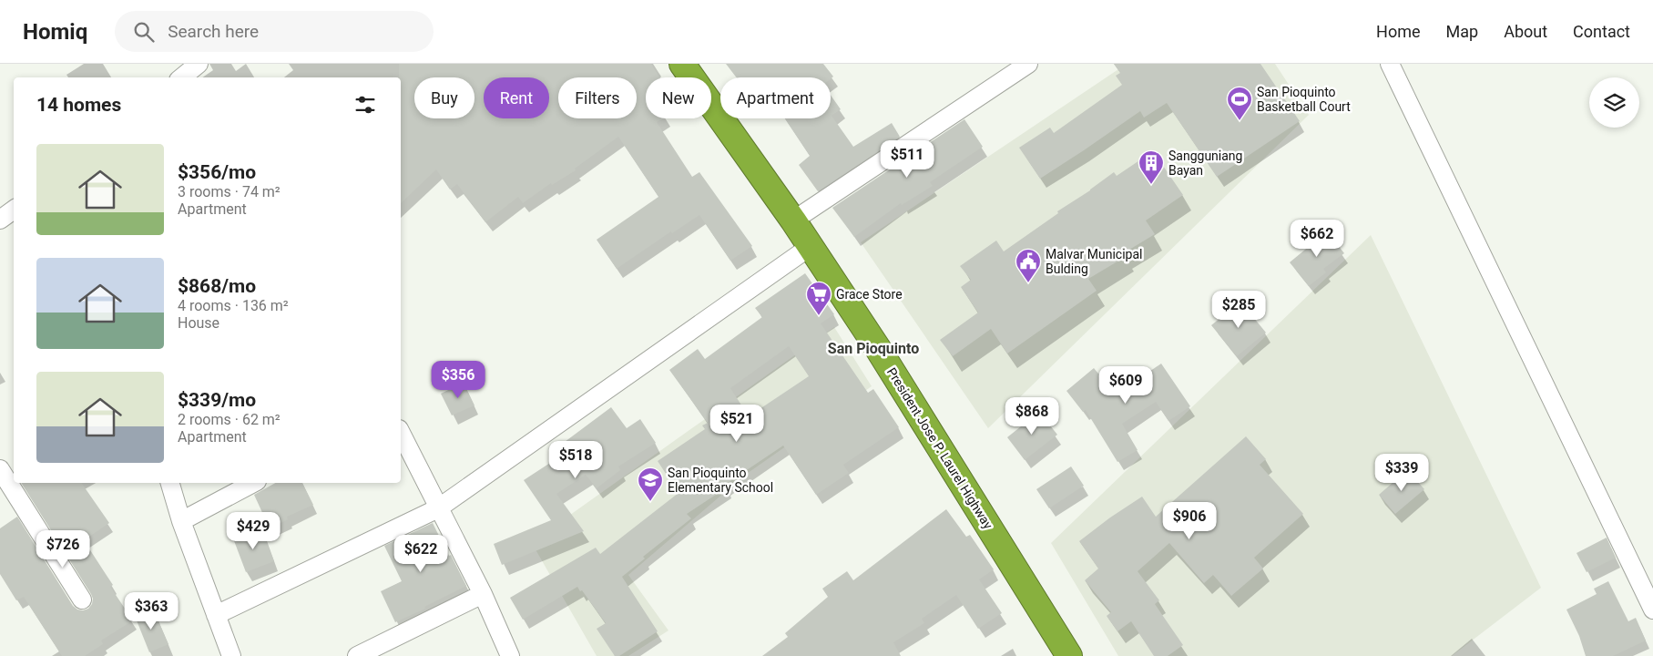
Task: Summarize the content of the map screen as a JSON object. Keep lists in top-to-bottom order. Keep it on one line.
{"streets":{"highway":["President Jose P. Laurel Highway"]},"districts":["San Pioquinto"],"places":{"sports":["San Pioquinto Basketball Court"],"building":["Sangguniang Bayan"],"public building":["Malvar Municipal Bulding"],"supermarket":["Grace Store"],"school or university":["San Pioquinto Elementary School"]},"page":{"header":"Homiq","search":"Search here","nav":["Home","Map","About","Contact"],"chip":["Buy","Rent","Filters","New","Apartment"],"heading":"14 homes","list":[{"name":"$356/mo","note":"3 rooms · 74 m² · Apartment"},{"name":"$868/mo","note":"4 rooms · 136 m² · House"},{"name":"$339/mo","note":"2 rooms · 62 m² · Apartment"}],"price":["$511","$662","$285","$356","$609","$868","$521","$518","$339","$906","$429","$726","$622","$363"]}}
